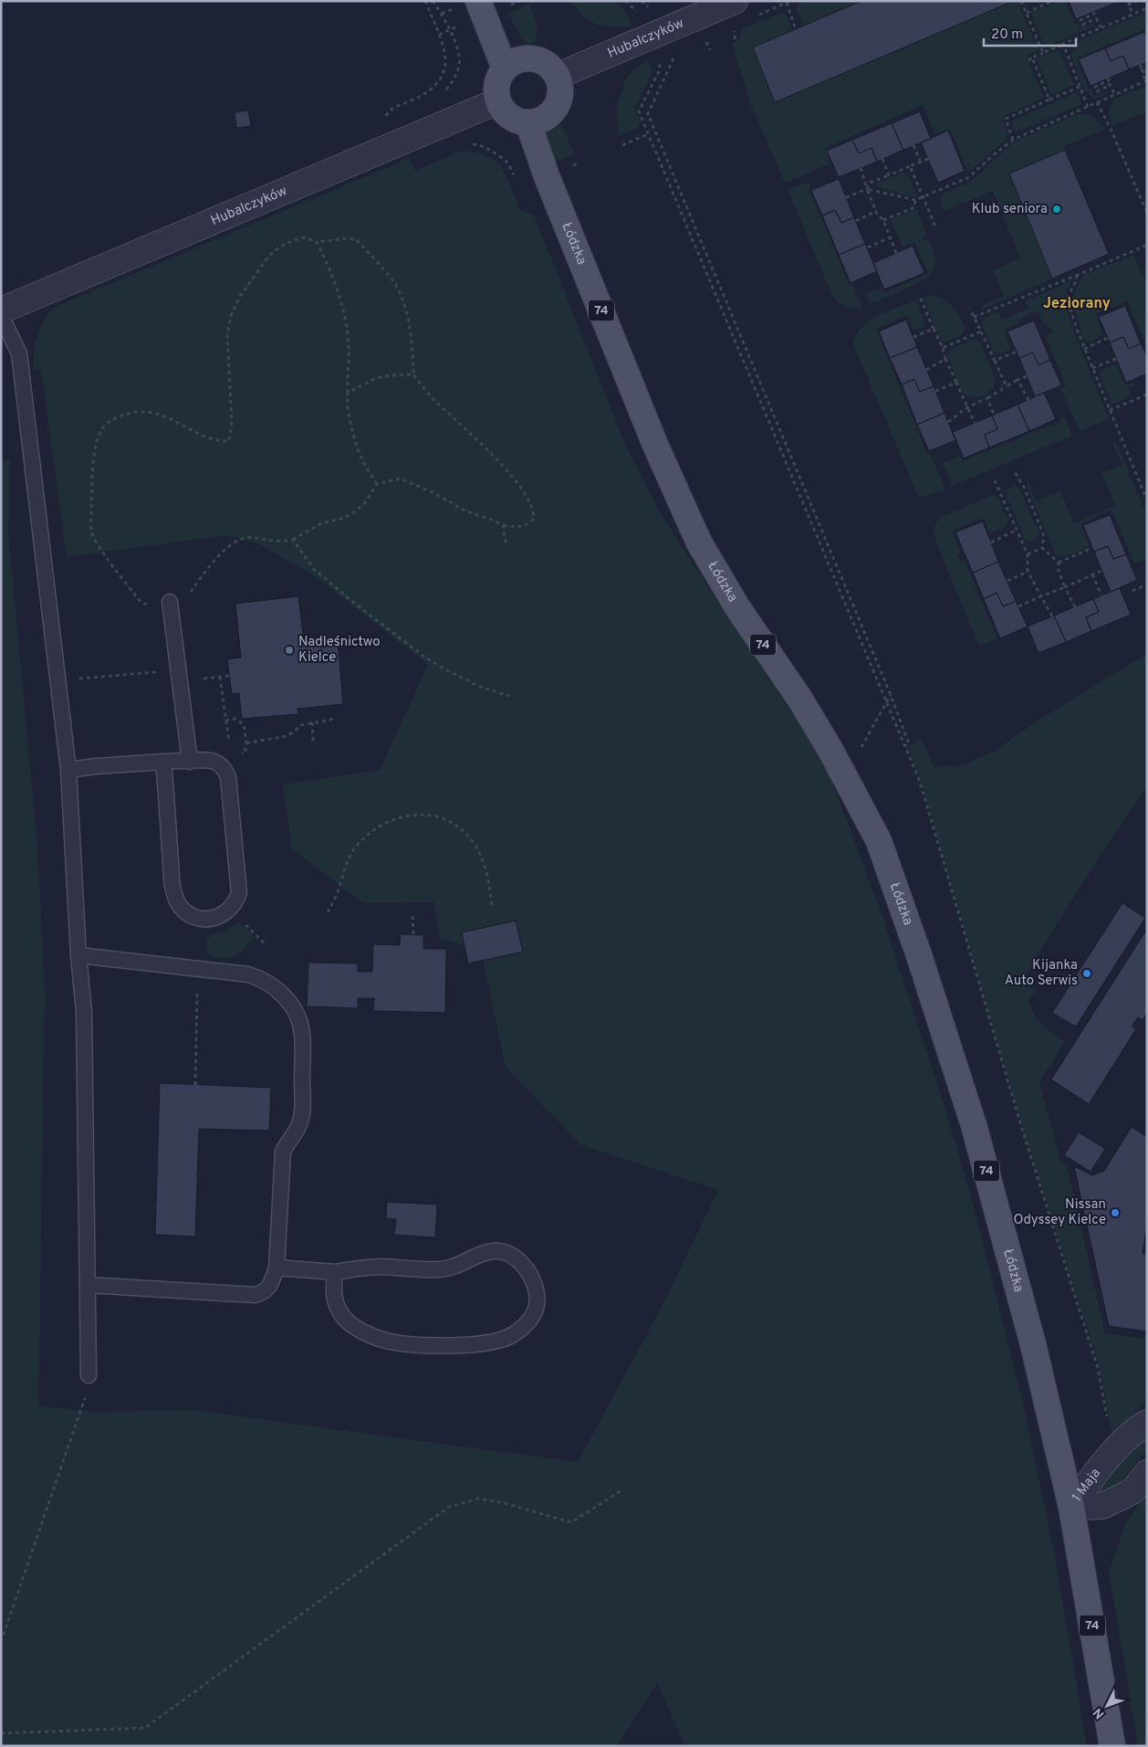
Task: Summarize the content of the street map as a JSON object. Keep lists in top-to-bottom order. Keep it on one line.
{"streets":{"main road":["Łódzka","74"],"street":["Hubalczyków","1 Maja"]},"crossings":[["Hubalczyków","Łódzka"],["Łódzka","1 Maja"]],"districts":["Jeziorany"],"places":["Klub seniora","Nadleśnictwo Kielce","Kijanka Auto Serwis","Nissan Odyssey Kielce"],"scale_bar":"20 m","north":"bottom left"}
